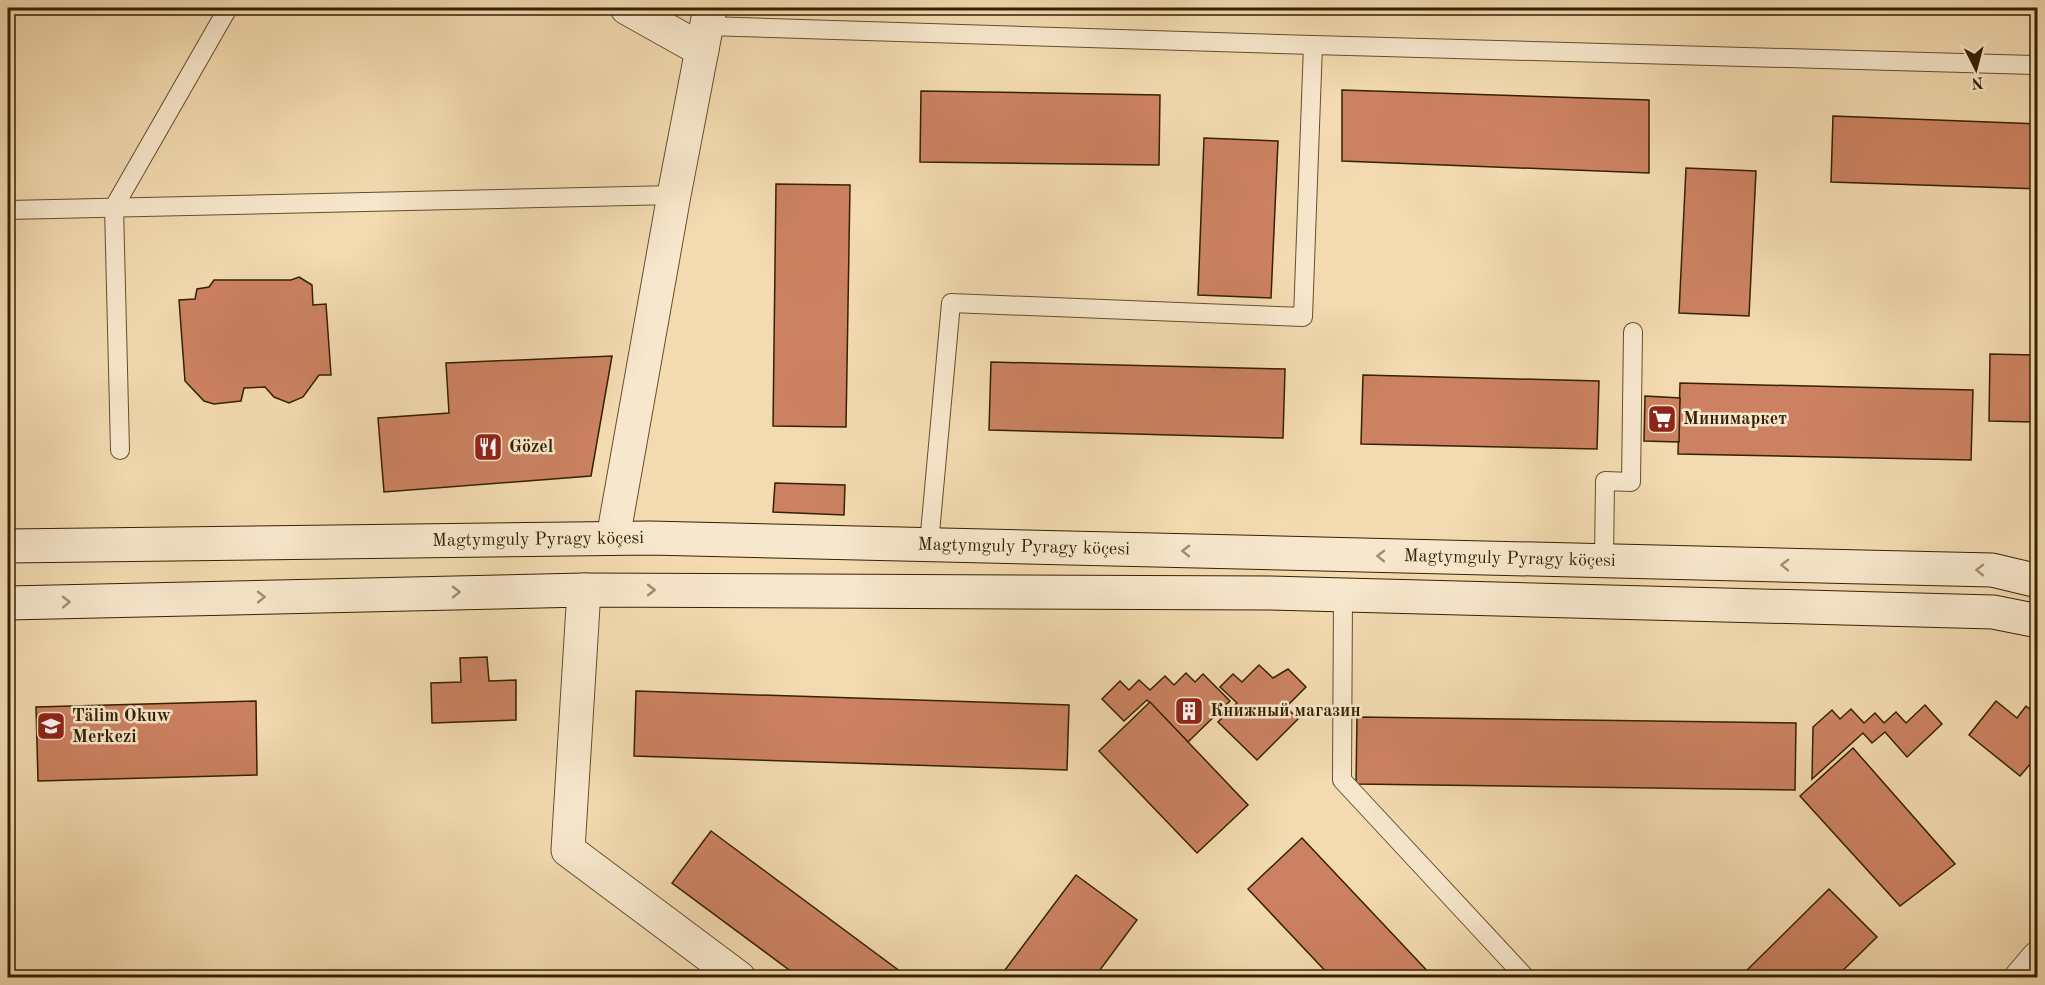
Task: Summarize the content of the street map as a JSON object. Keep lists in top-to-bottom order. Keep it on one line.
{"streets":{"main road":["Magtymguly Pyragy köçesi"]},"places":{"supermarket":["Минимаркет"],"restaurant":["Gözel"],"building":["Книжный магазин"],"school or university":["Tälim Okuw Merkezi"]},"north":"bottom"}
